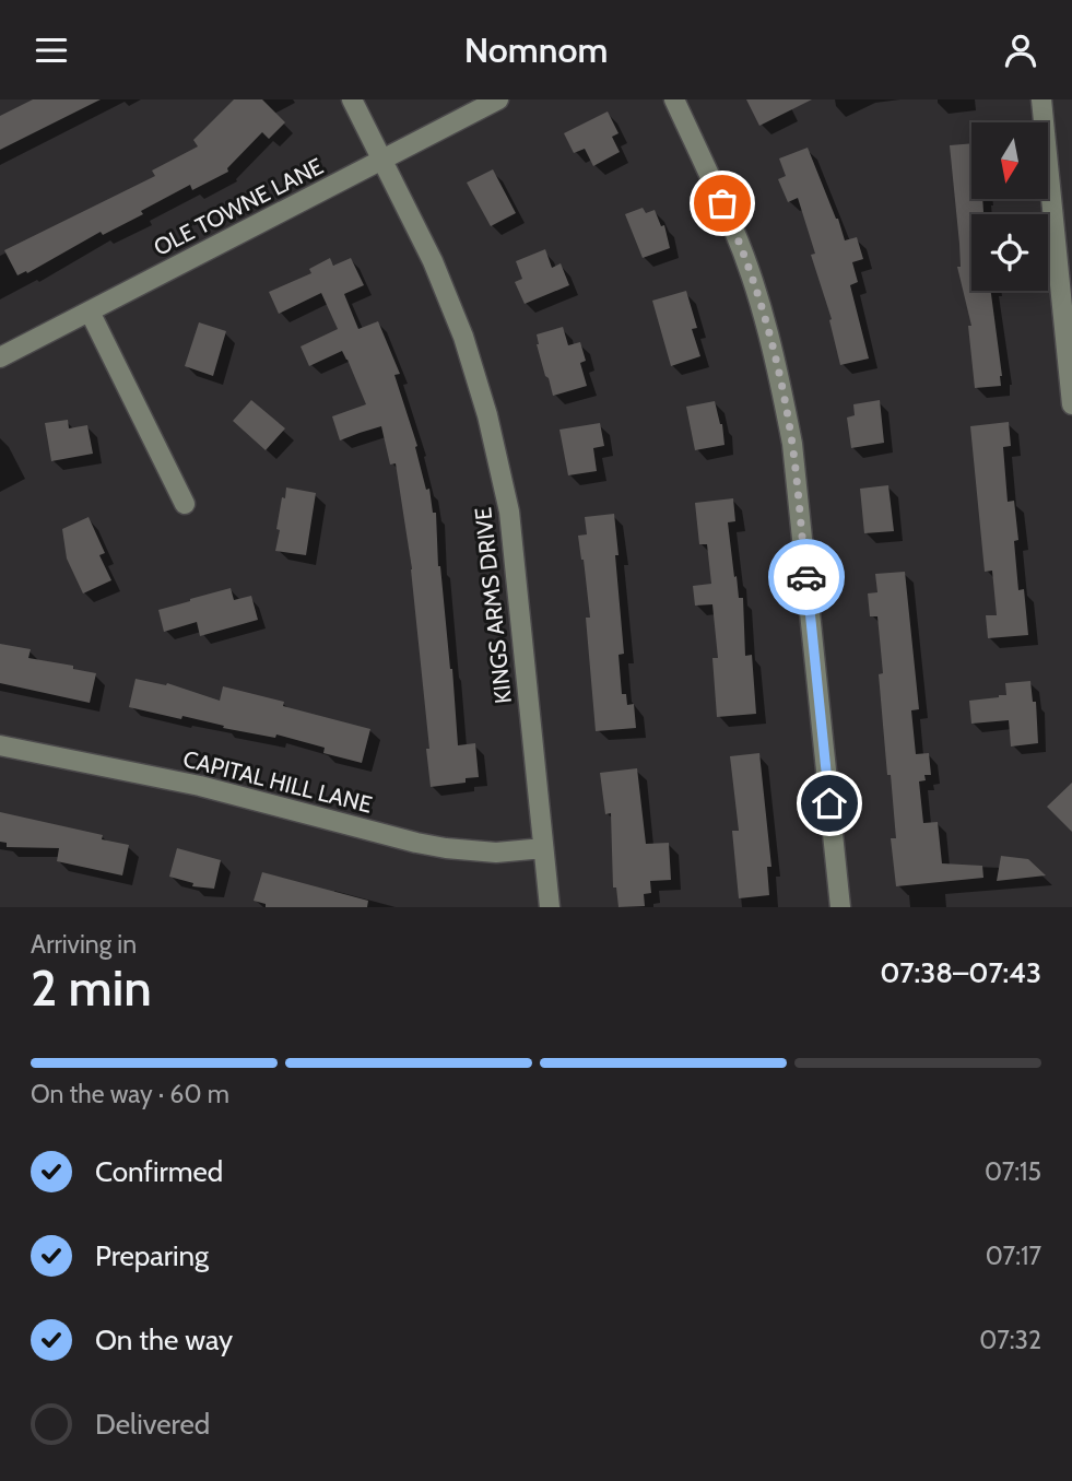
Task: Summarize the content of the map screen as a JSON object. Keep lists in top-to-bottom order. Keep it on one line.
{"streets":{"street":["OLE TOWNE LANE","KINGS ARMS DRIVE","CAPITAL HILL LANE"]},"crossings":[["OLE TOWNE LANE","KINGS ARMS DRIVE"],["KINGS ARMS DRIVE","CAPITAL HILL LANE"]],"north":"bottom","page":{"header":"Nomnom","heading":["2 min","Arriving in","07:38–07:43"],"bar":"On the way · 60 m","list":[["Confirmed","07:15"],["Preparing","07:17"],["On the way","07:32"],"Delivered"]}}
